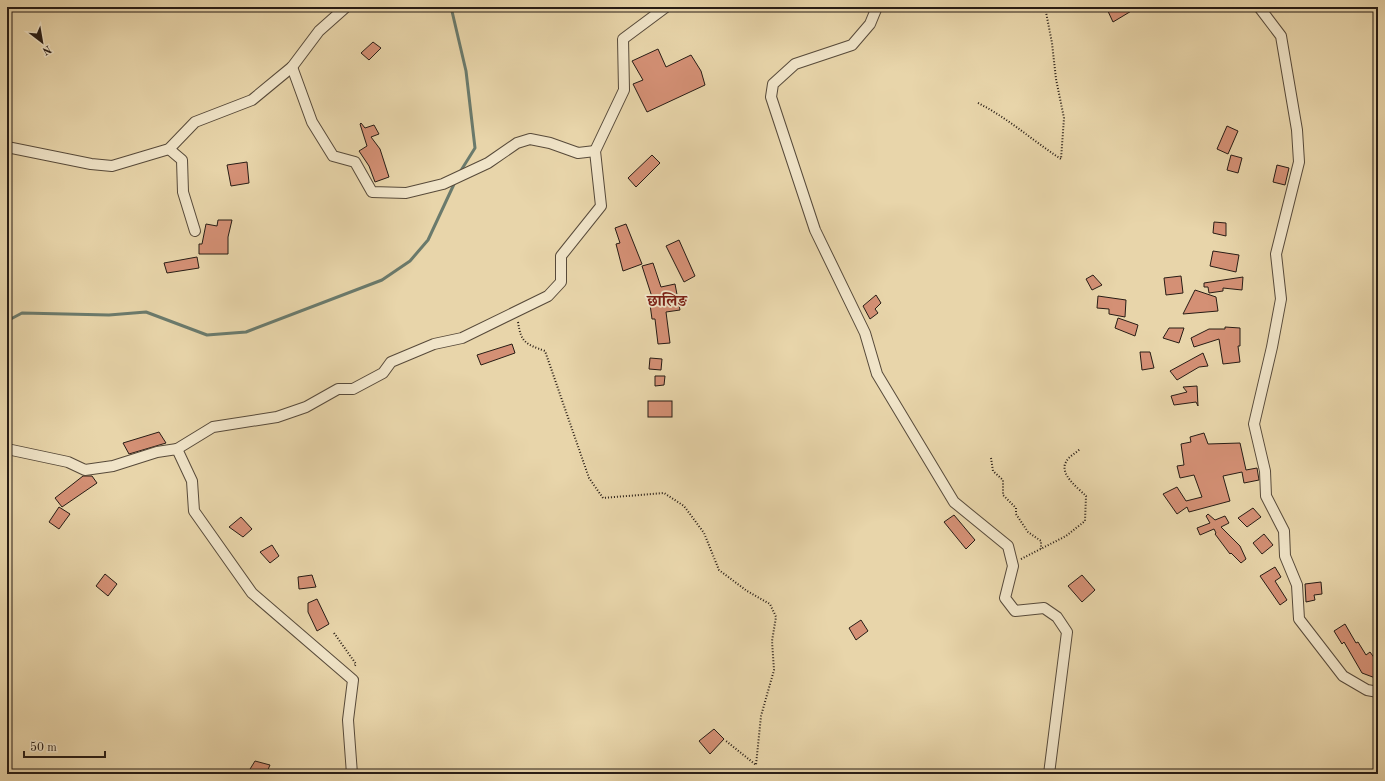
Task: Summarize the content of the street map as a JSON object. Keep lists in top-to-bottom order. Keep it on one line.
{"districts":["छालिङ"],"scale_bar":"50 m","north":"bottom right"}
